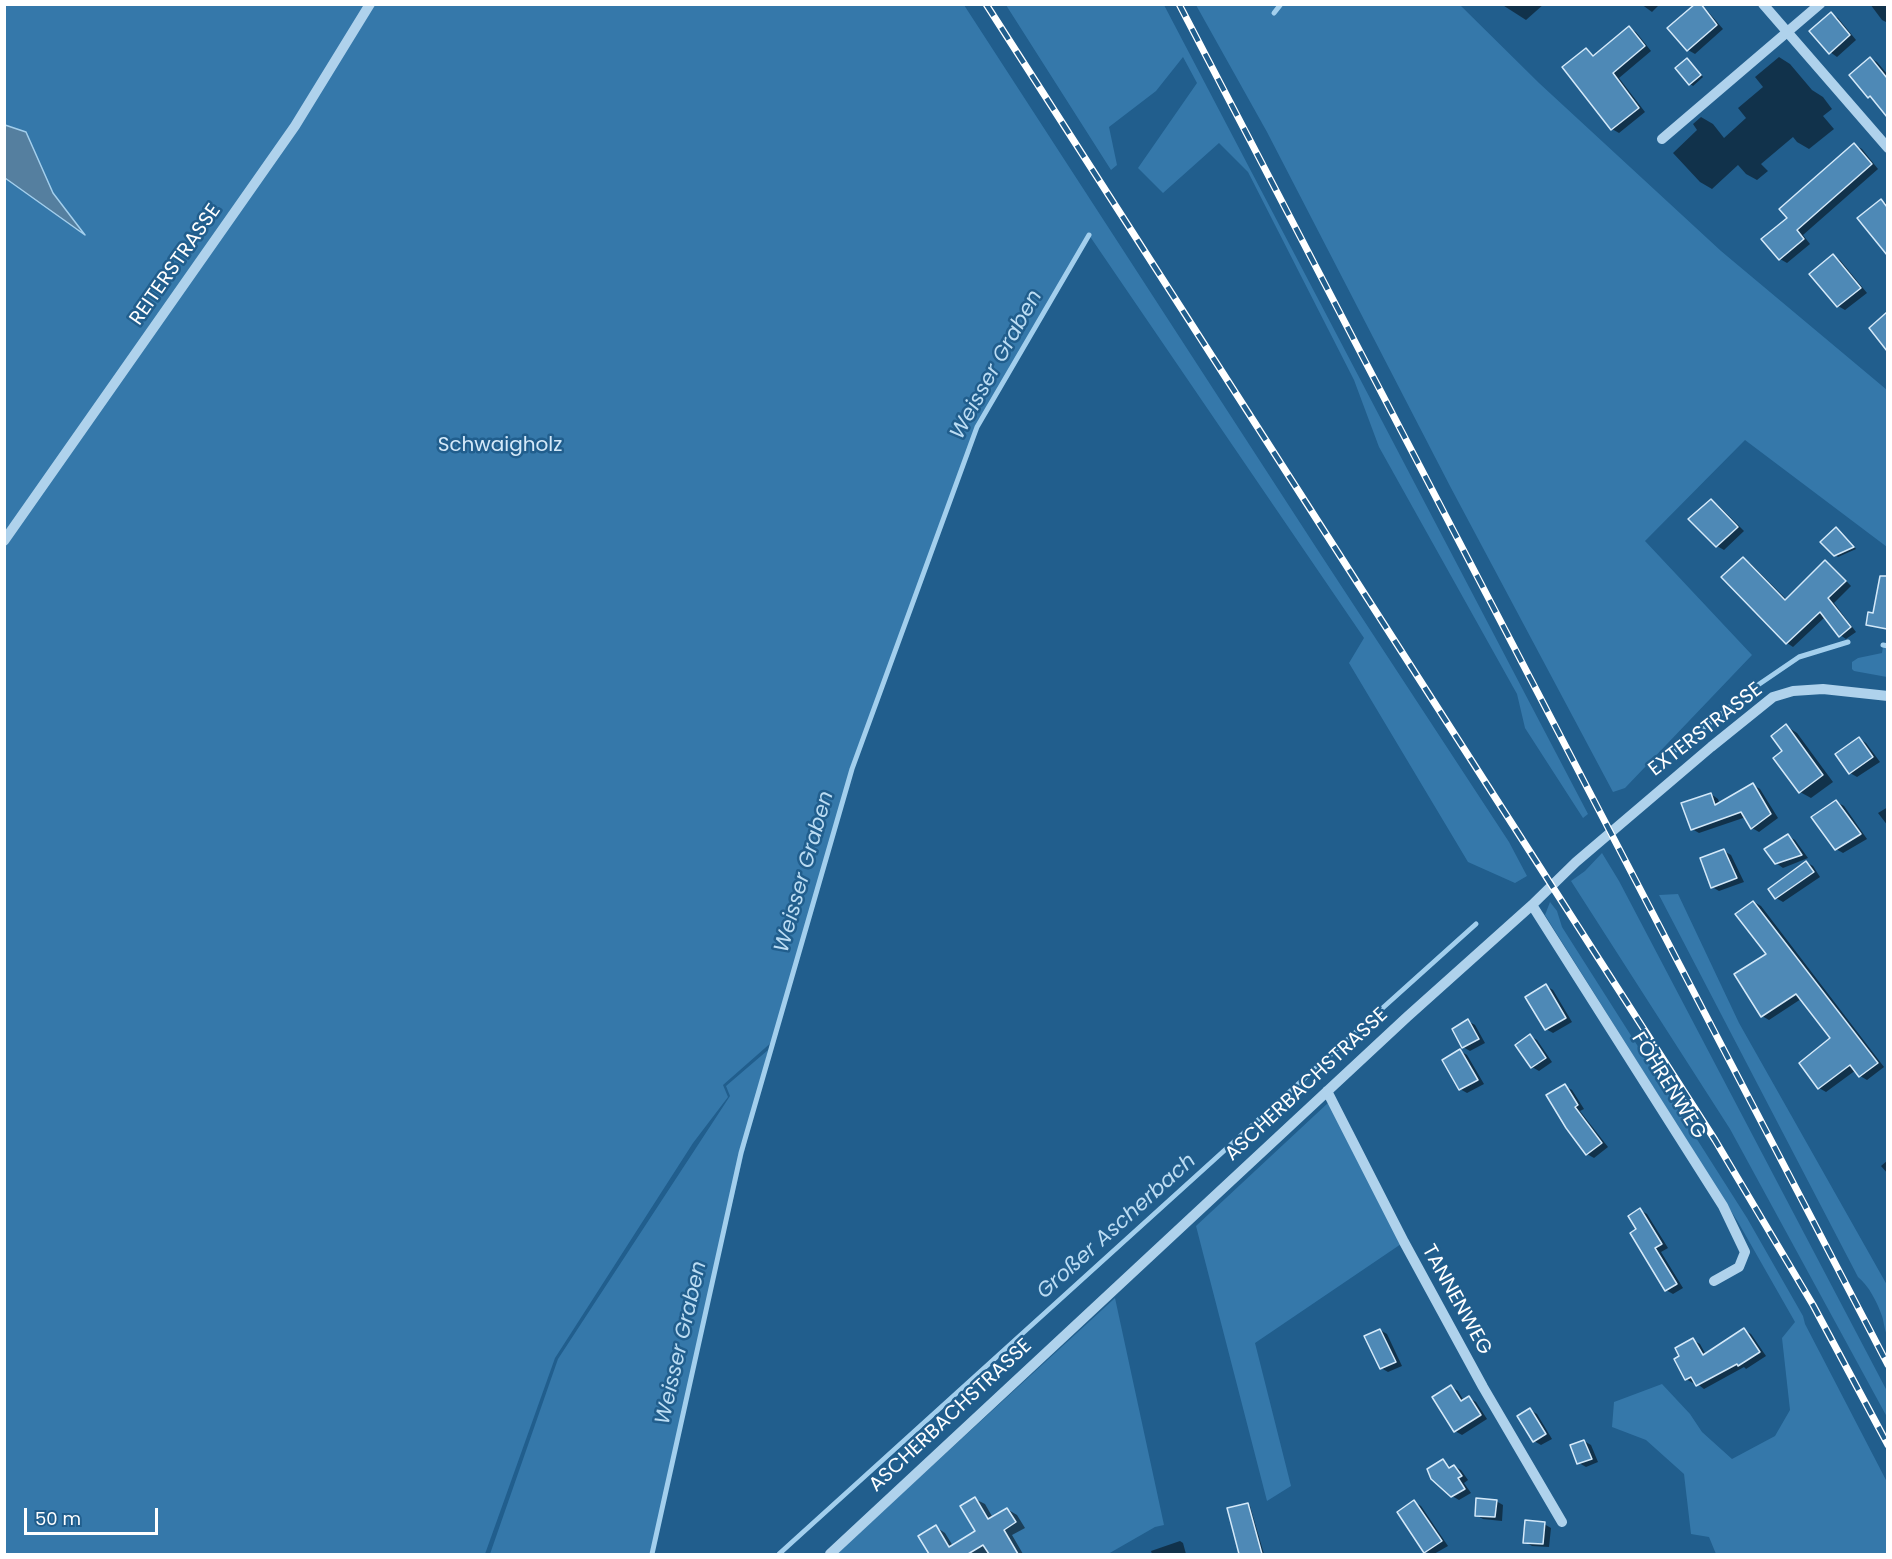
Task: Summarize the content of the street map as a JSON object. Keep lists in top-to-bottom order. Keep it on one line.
{"streets":{"street":["REITERSTRASSE","EXTERSTRASSE","ASCHERBACHSTRASSE","FÖHRENWEG","TANNENWEG"]},"crossings":[["EXTERSTRASSE","ASCHERBACHSTRASSE"],["ASCHERBACHSTRASSE","FÖHRENWEG"],["ASCHERBACHSTRASSE","TANNENWEG"]],"water":["Weisser Graben","Großer Ascherbach"],"parks":["Schwaigholz"],"scale_bar":"50 m"}
